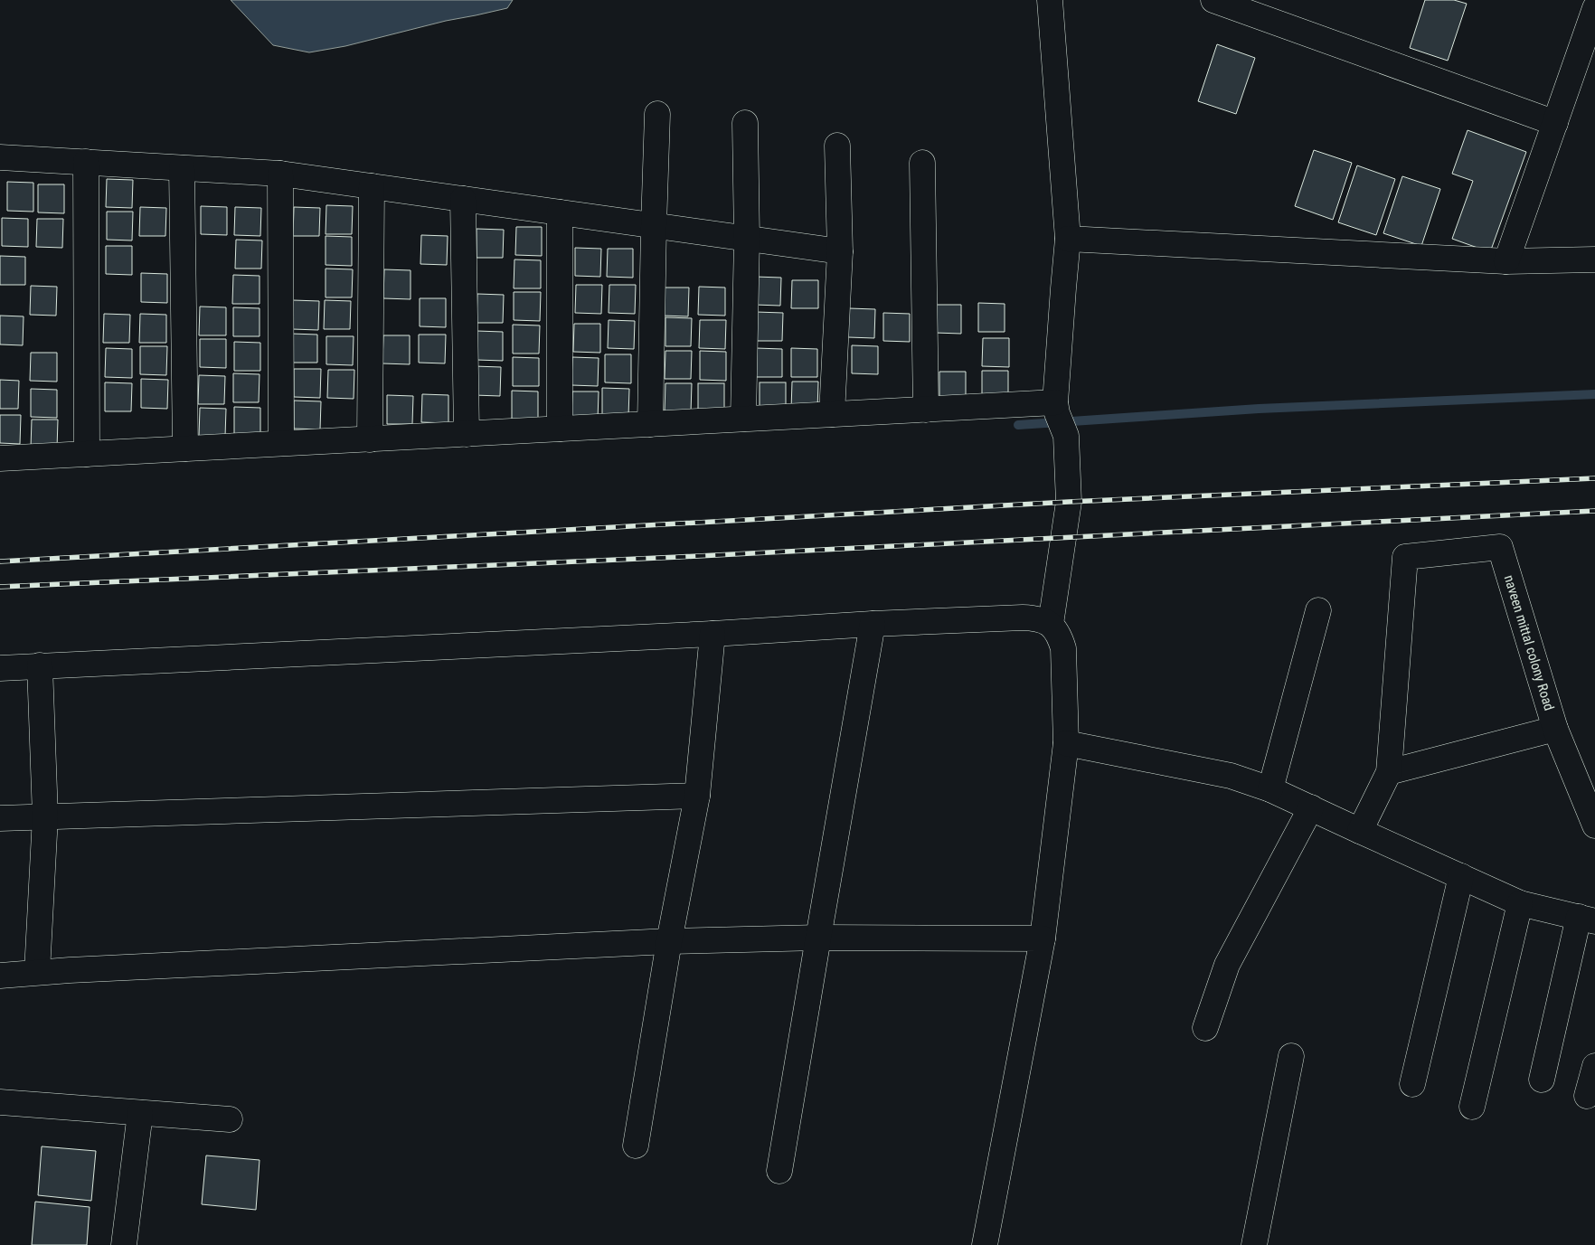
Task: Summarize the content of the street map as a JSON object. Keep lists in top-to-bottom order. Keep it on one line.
{"streets":{"street":["naveen mittal colony Road"]}}
